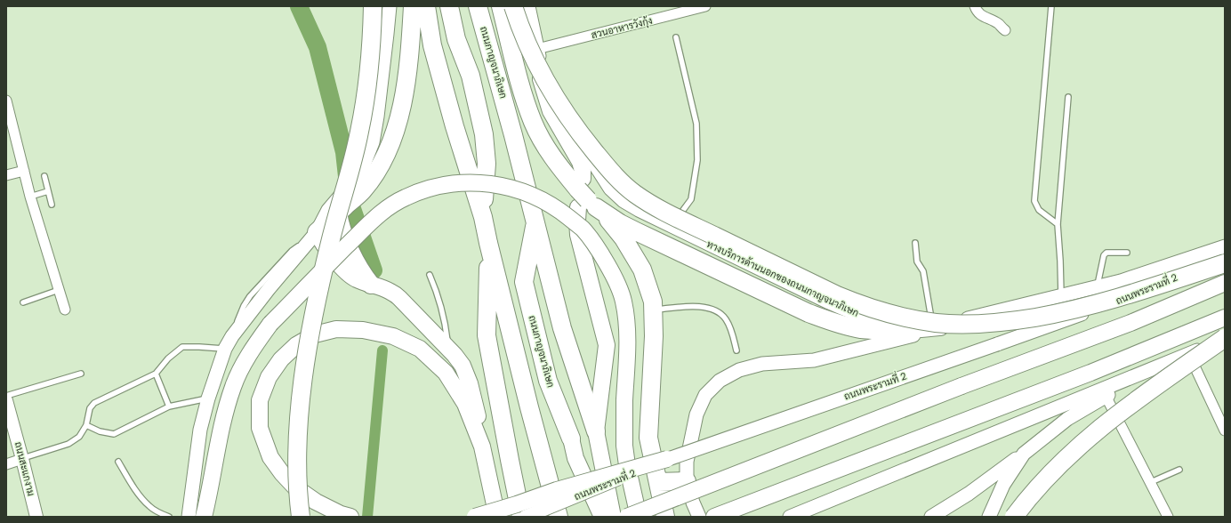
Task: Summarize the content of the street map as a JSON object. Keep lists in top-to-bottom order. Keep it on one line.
{"streets":{"highway":["ถนนกาญจนาภิเษก"],"main road":["ทางบริการด้านนอกของถนนกาญจนาภิเษก","ถนนพระรามที่ 2"],"street":["สวนอาหารวังกุ้ง","ถนนสะแกงาม"]},"crossings":[["สวนอาหารวังกุ้ง","ทางบริการด้านนอกของถนนกาญจนาภิเษก"]]}
